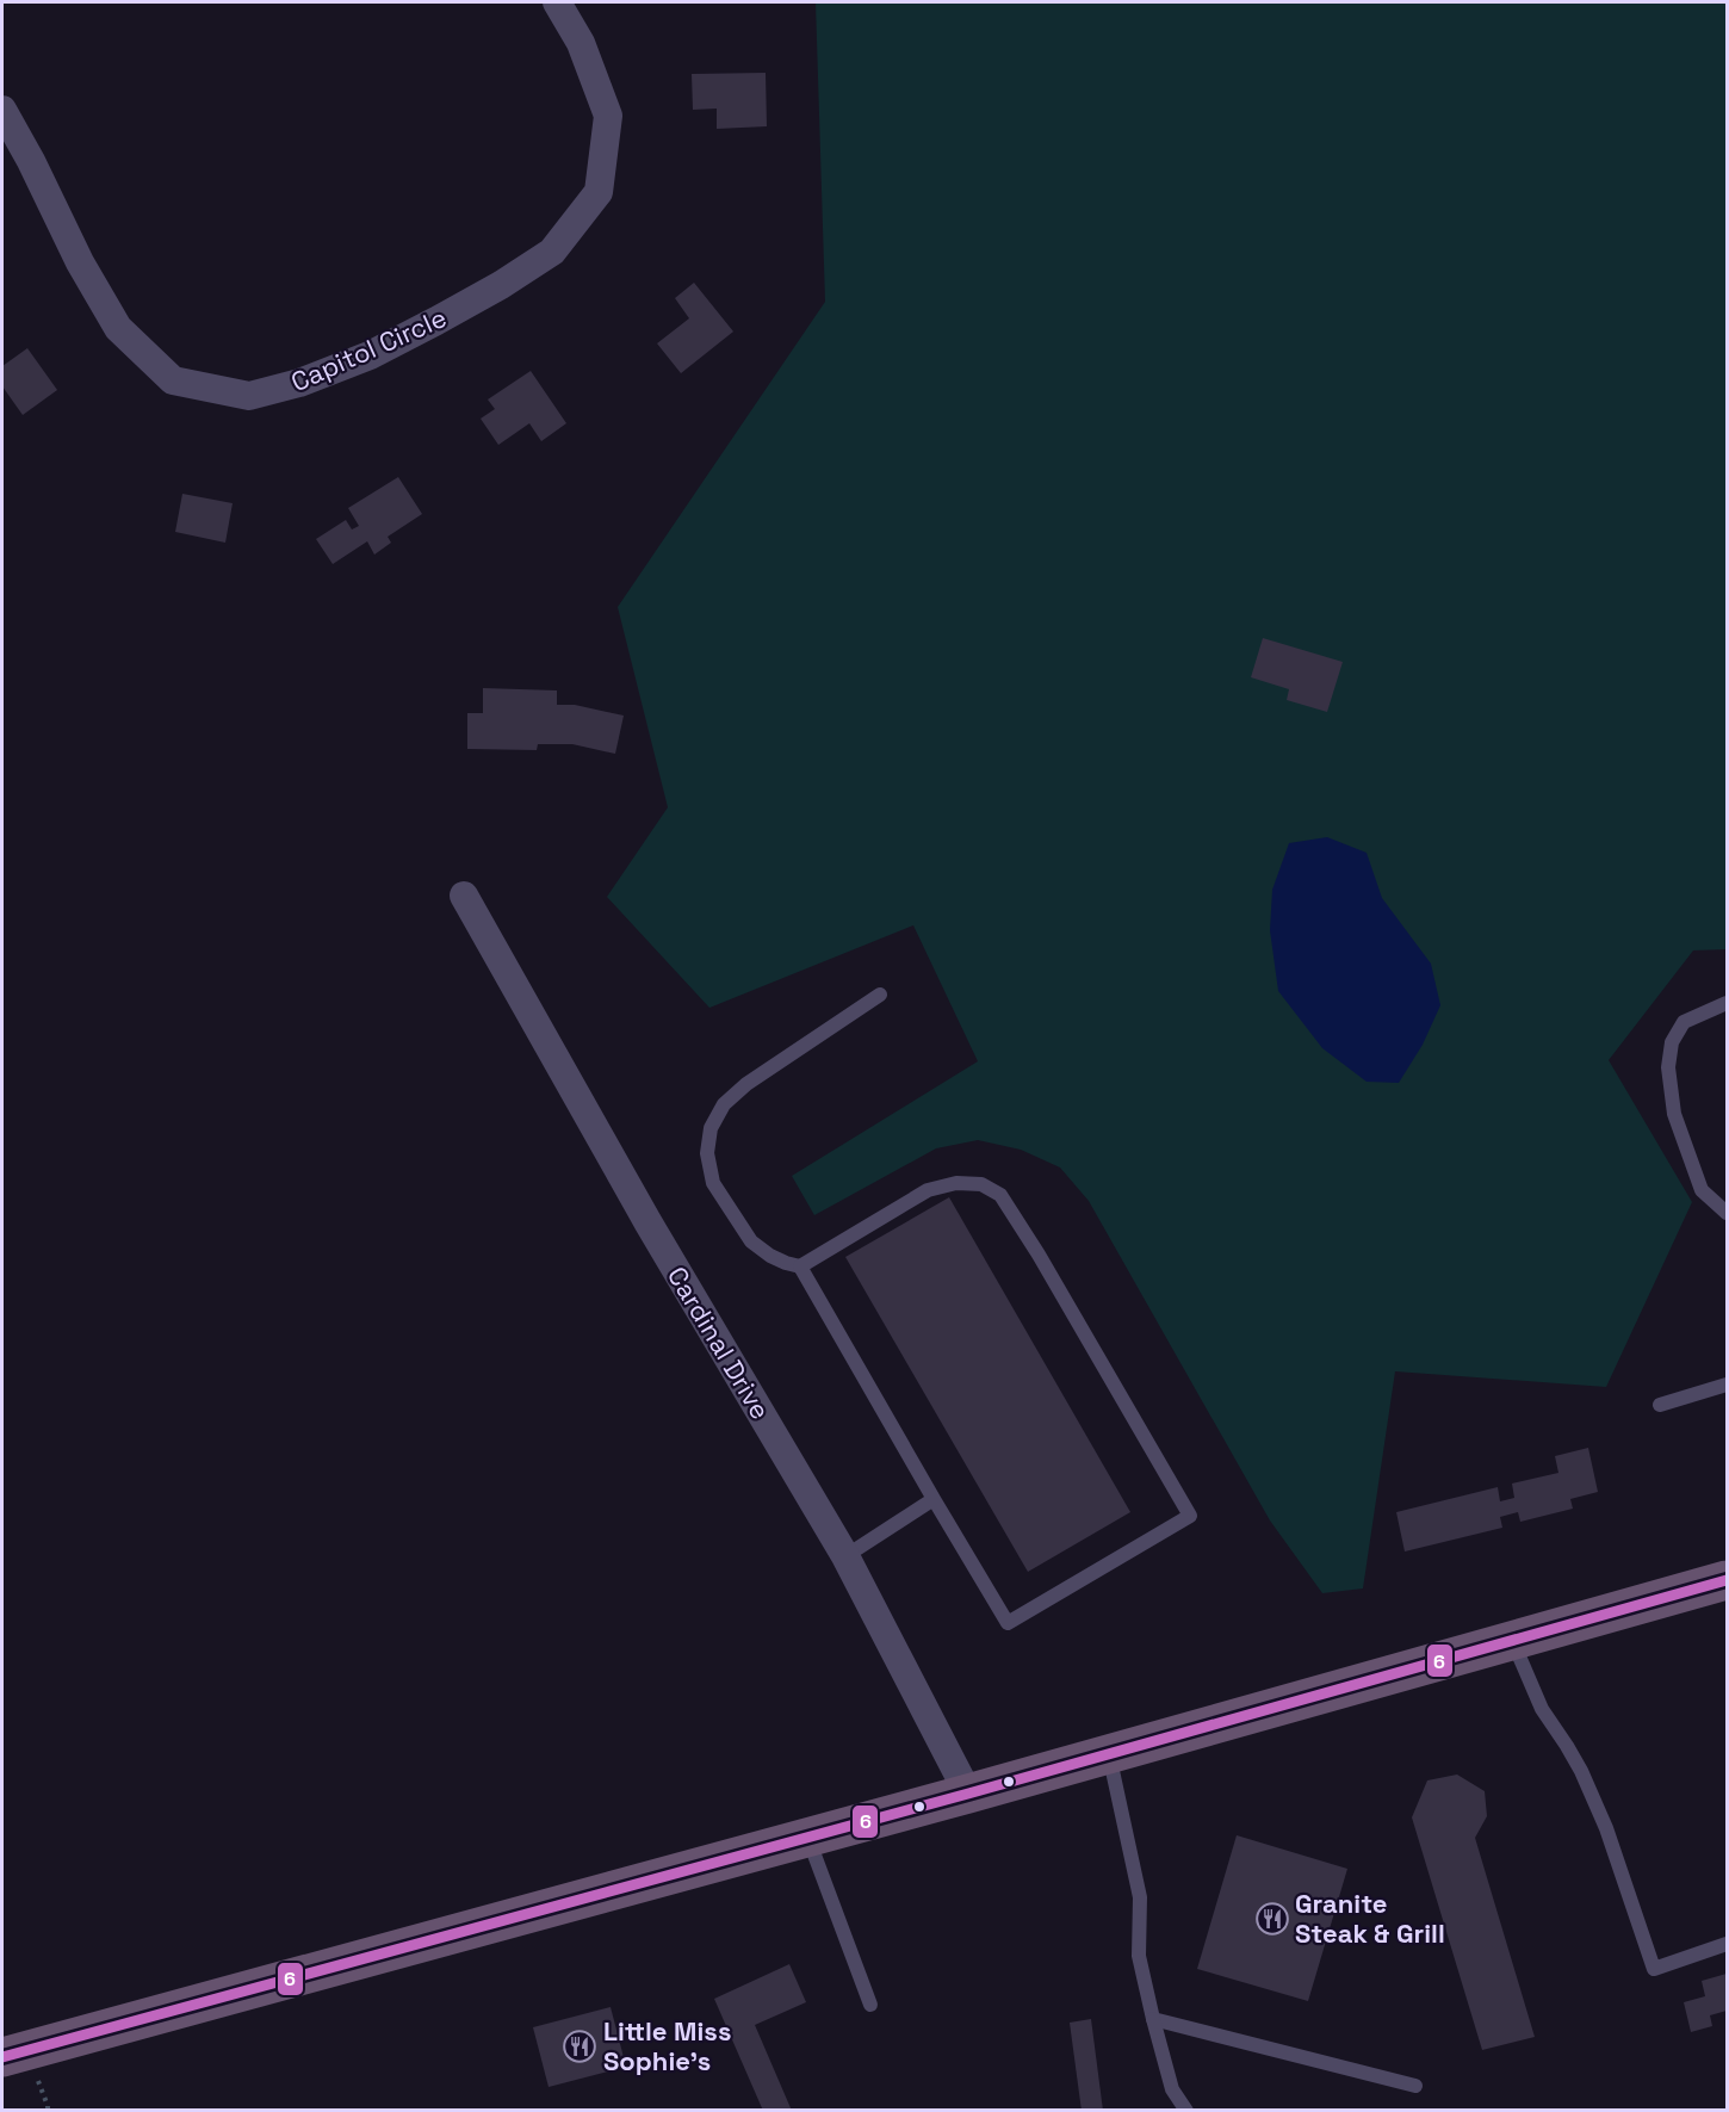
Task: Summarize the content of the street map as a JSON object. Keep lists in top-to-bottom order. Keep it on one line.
{"streets":{"street":["Capitol Circle","Cardinal Drive"]},"places":{"restaurant":["Granite Steak & Grill","Little Miss Sophie's"]},"lines":["transit line 6"]}
